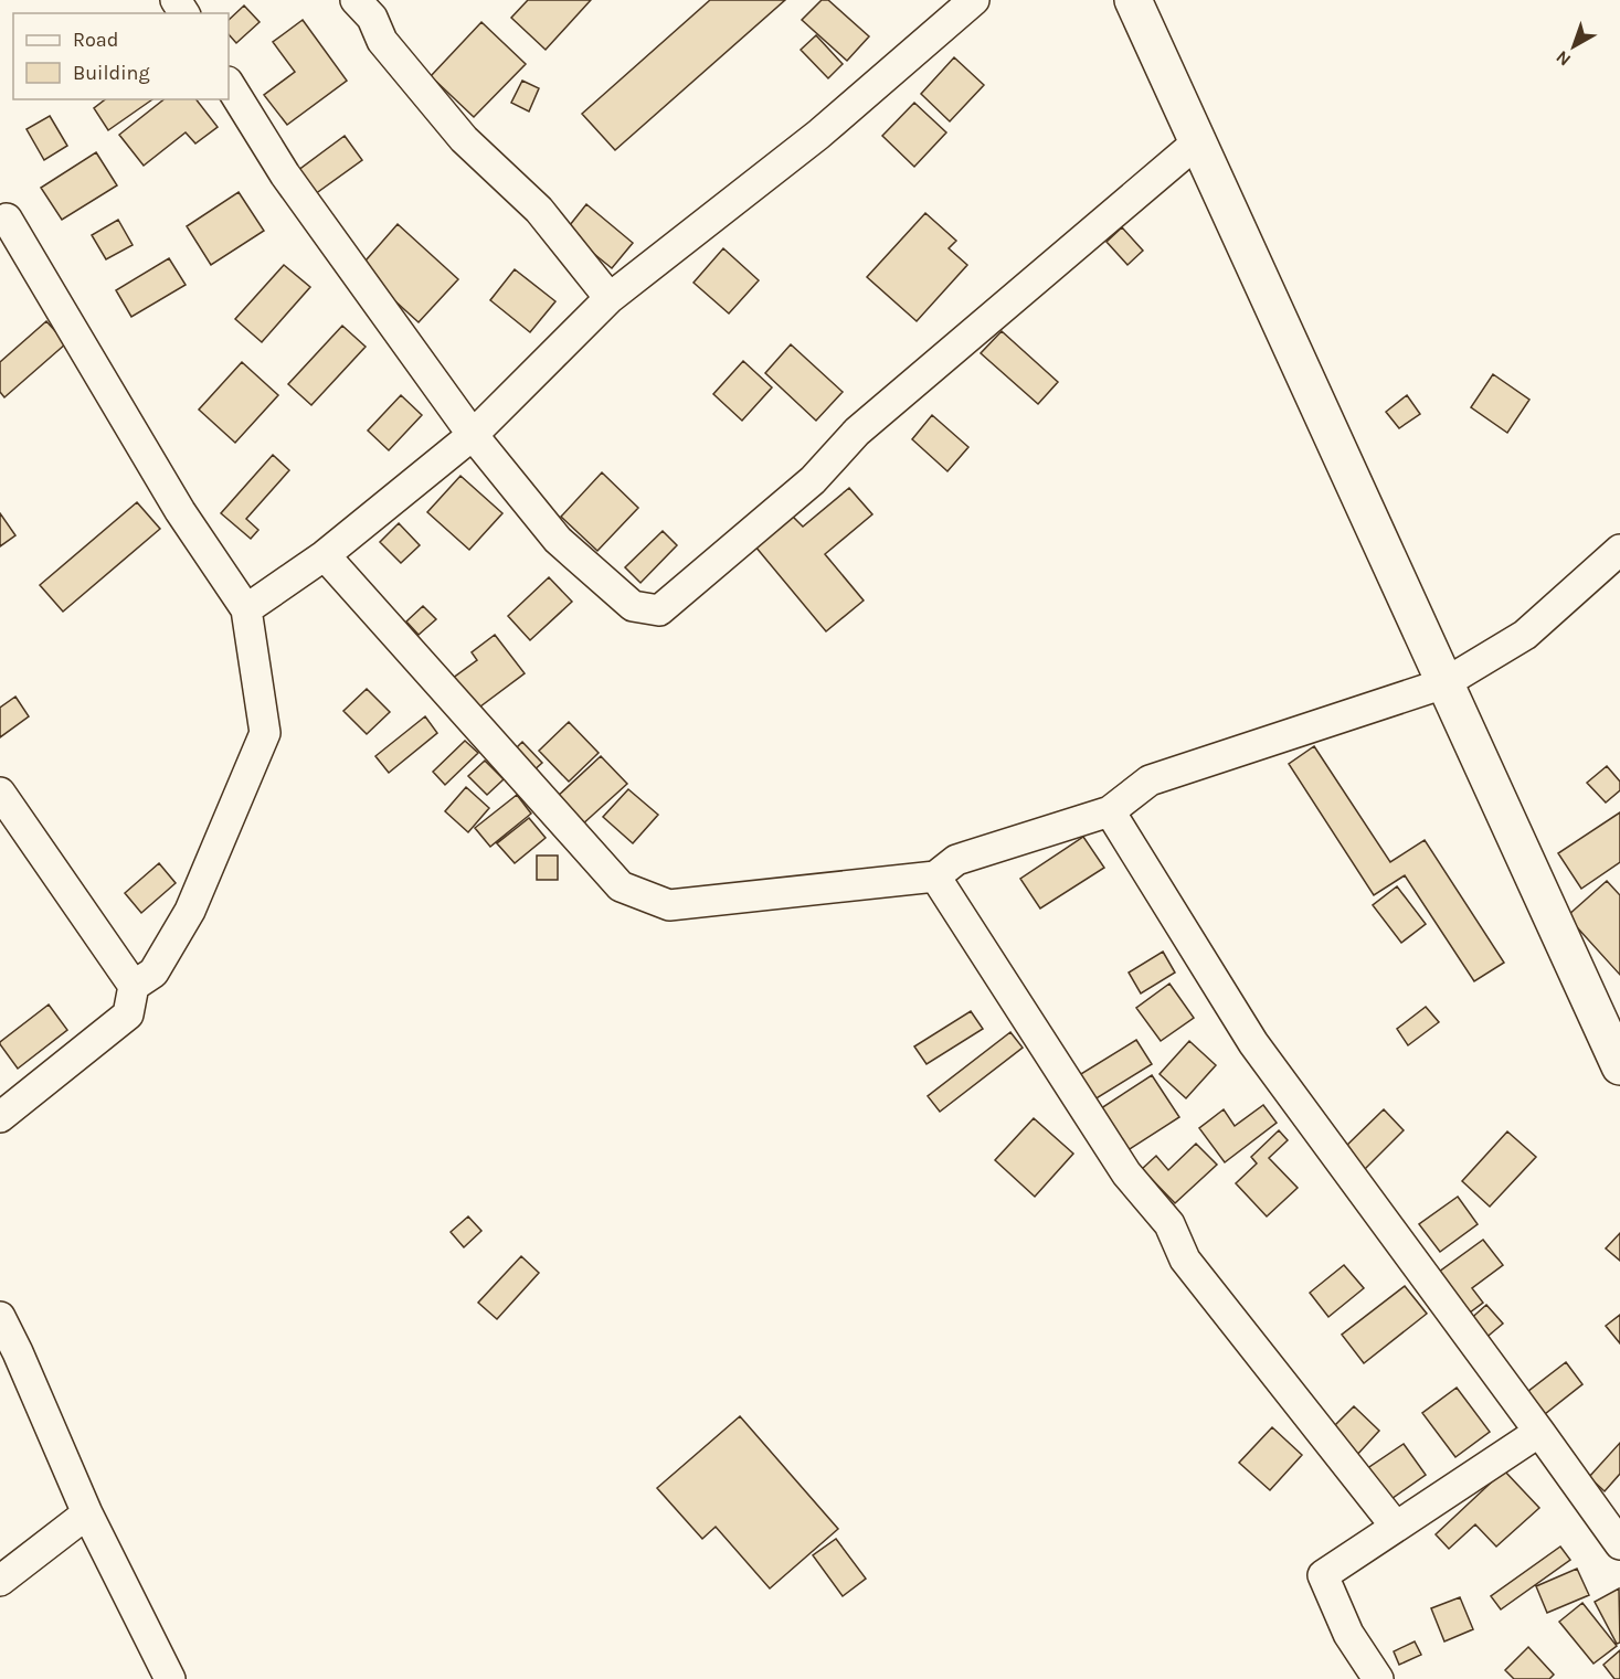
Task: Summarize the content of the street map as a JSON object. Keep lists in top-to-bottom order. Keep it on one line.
{"legend":["Road","Building"],"north":"bottom left"}
